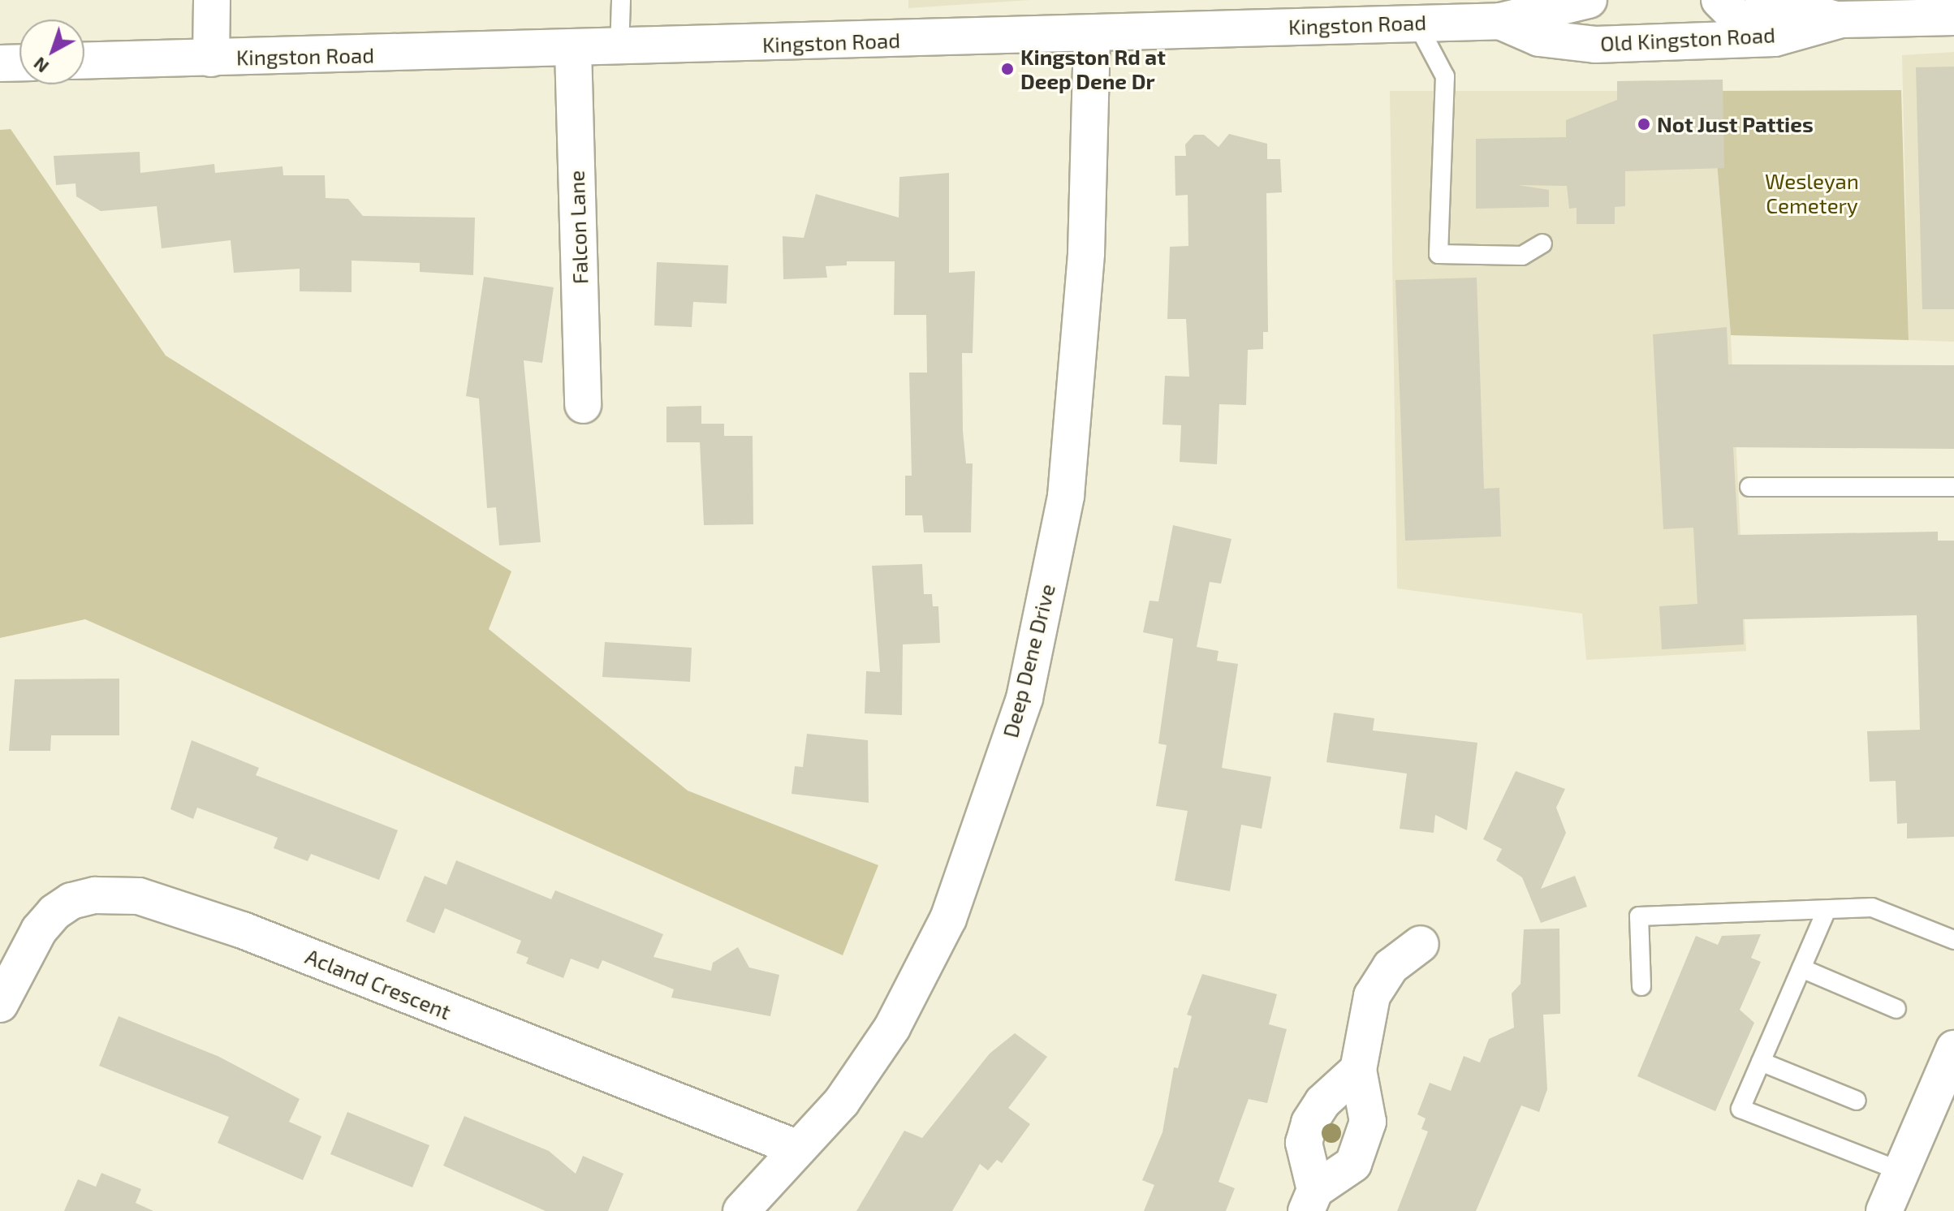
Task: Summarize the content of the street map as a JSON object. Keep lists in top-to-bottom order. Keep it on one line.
{"streets":{"street":["Kingston Road","Old Kingston Road","Falcon Lane","Deep Dene Drive","Acland Crescent"]},"crossings":[["Kingston Road","Old Kingston Road"],["Kingston Road","Falcon Lane"],["Kingston Road","Deep Dene Drive"],["Deep Dene Drive","Acland Crescent"]],"parks":["Wesleyan Cemetery"],"places":["Kingston Rd at Deep Dene Dr","Not Just Patties"],"north":"bottom left"}
